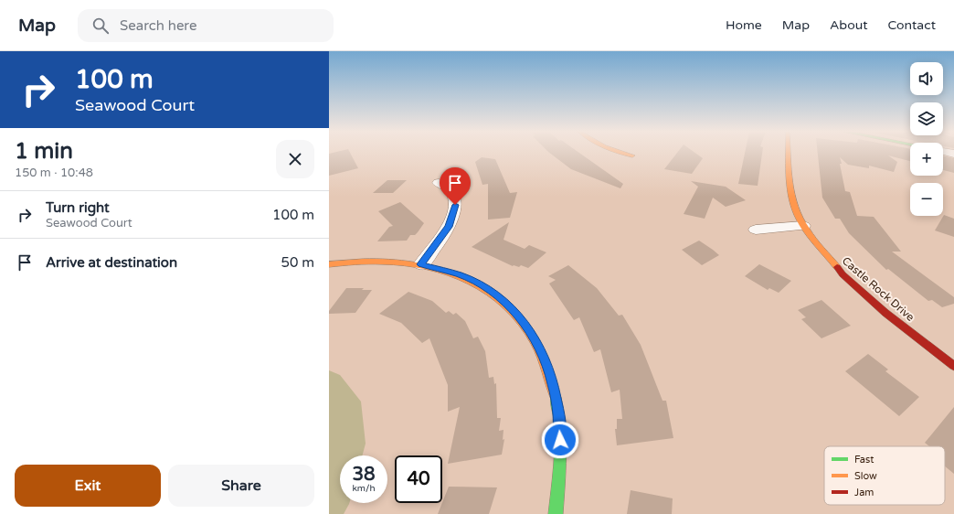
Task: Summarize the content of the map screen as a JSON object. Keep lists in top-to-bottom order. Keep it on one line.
{"streets":{"street":["Castle Rock Drive"]},"legend":["Fast","Slow","Jam"],"page":{"header":"Map","search":"Search here","nav":["Home","Map","About","Contact"],"turn":["100 m","Seawood Court"],"map_buttons":["+","−"],"heading":["1 min","150 m · 10:48"],"list":[{"name":"Turn right","note":"Seawood Court","value":"100 m"},{"name":"Arrive at destination","value":"50 m"}],"speed":"38 km/h","limit":"40","buttons":["Exit","Share"]}}
